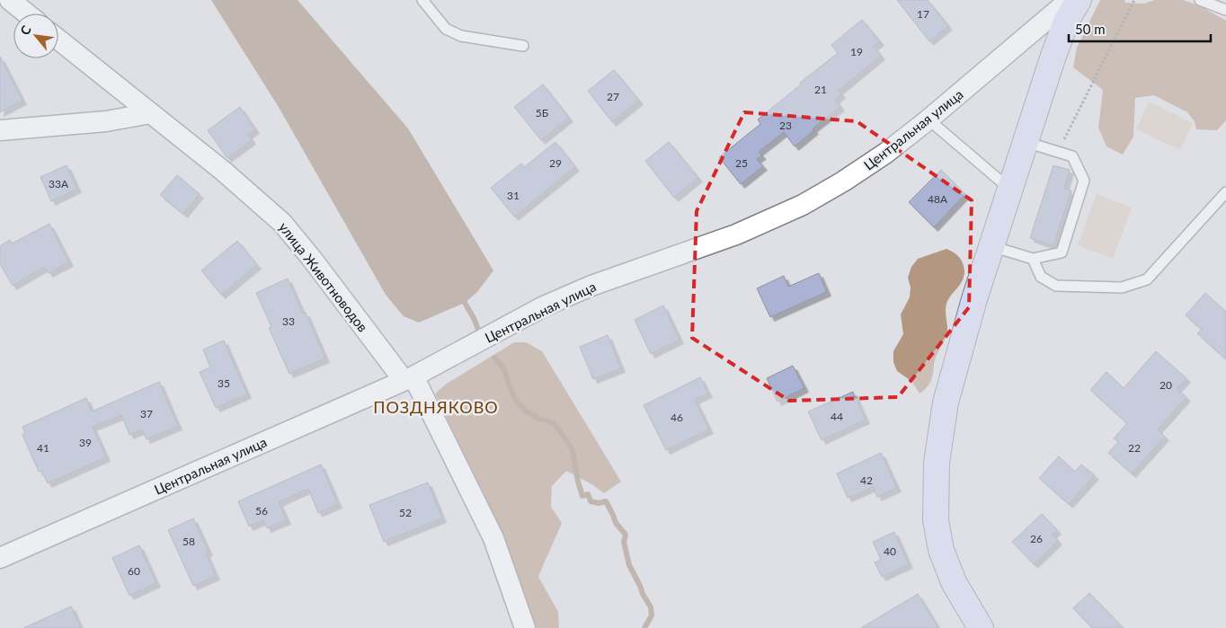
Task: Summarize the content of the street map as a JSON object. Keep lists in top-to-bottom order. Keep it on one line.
{"streets":{"street":["Центральная улица","улица Животноводов"]},"crossings":[["Центральная улица","улица Животноводов"]],"districts":["ПОЗДНЯКОВО"],"house_numbers":["17","19","21","27","5Б","23","29","25","33А","31","48А","33","35","20","37","44","46","39","41","22","42","56","52","26","58","40","60"],"scale_bar":"50 m","north":"top left"}
